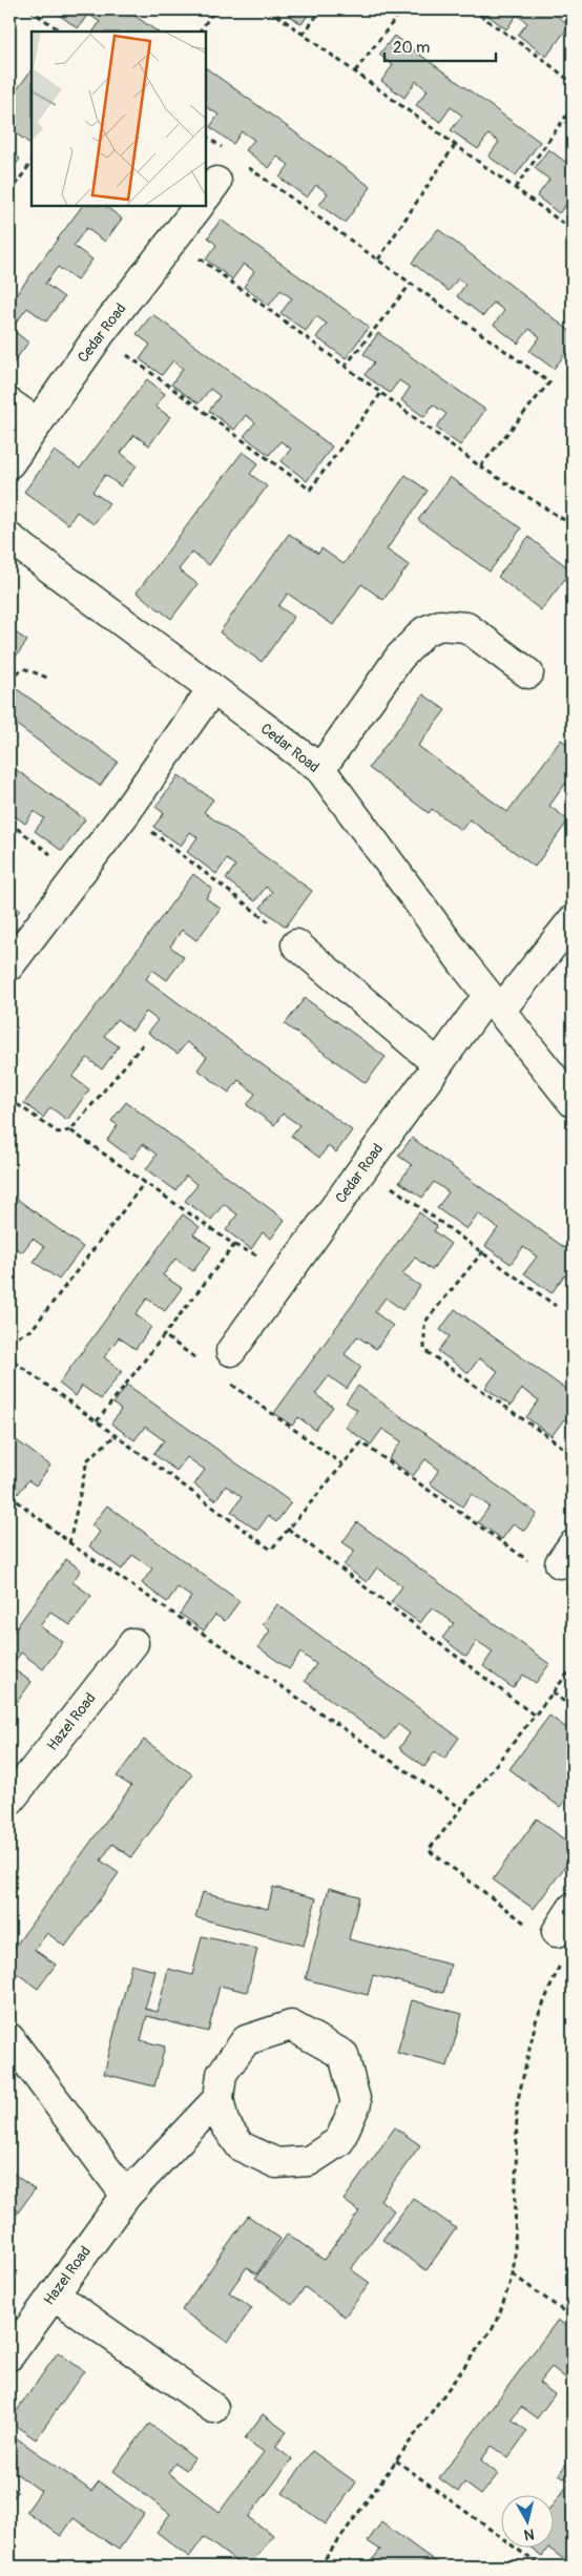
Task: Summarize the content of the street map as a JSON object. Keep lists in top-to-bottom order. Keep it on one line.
{"streets":{"street":["Cedar Road","Hazel Road"]},"scale_bar":"20 m","north":"bottom"}
